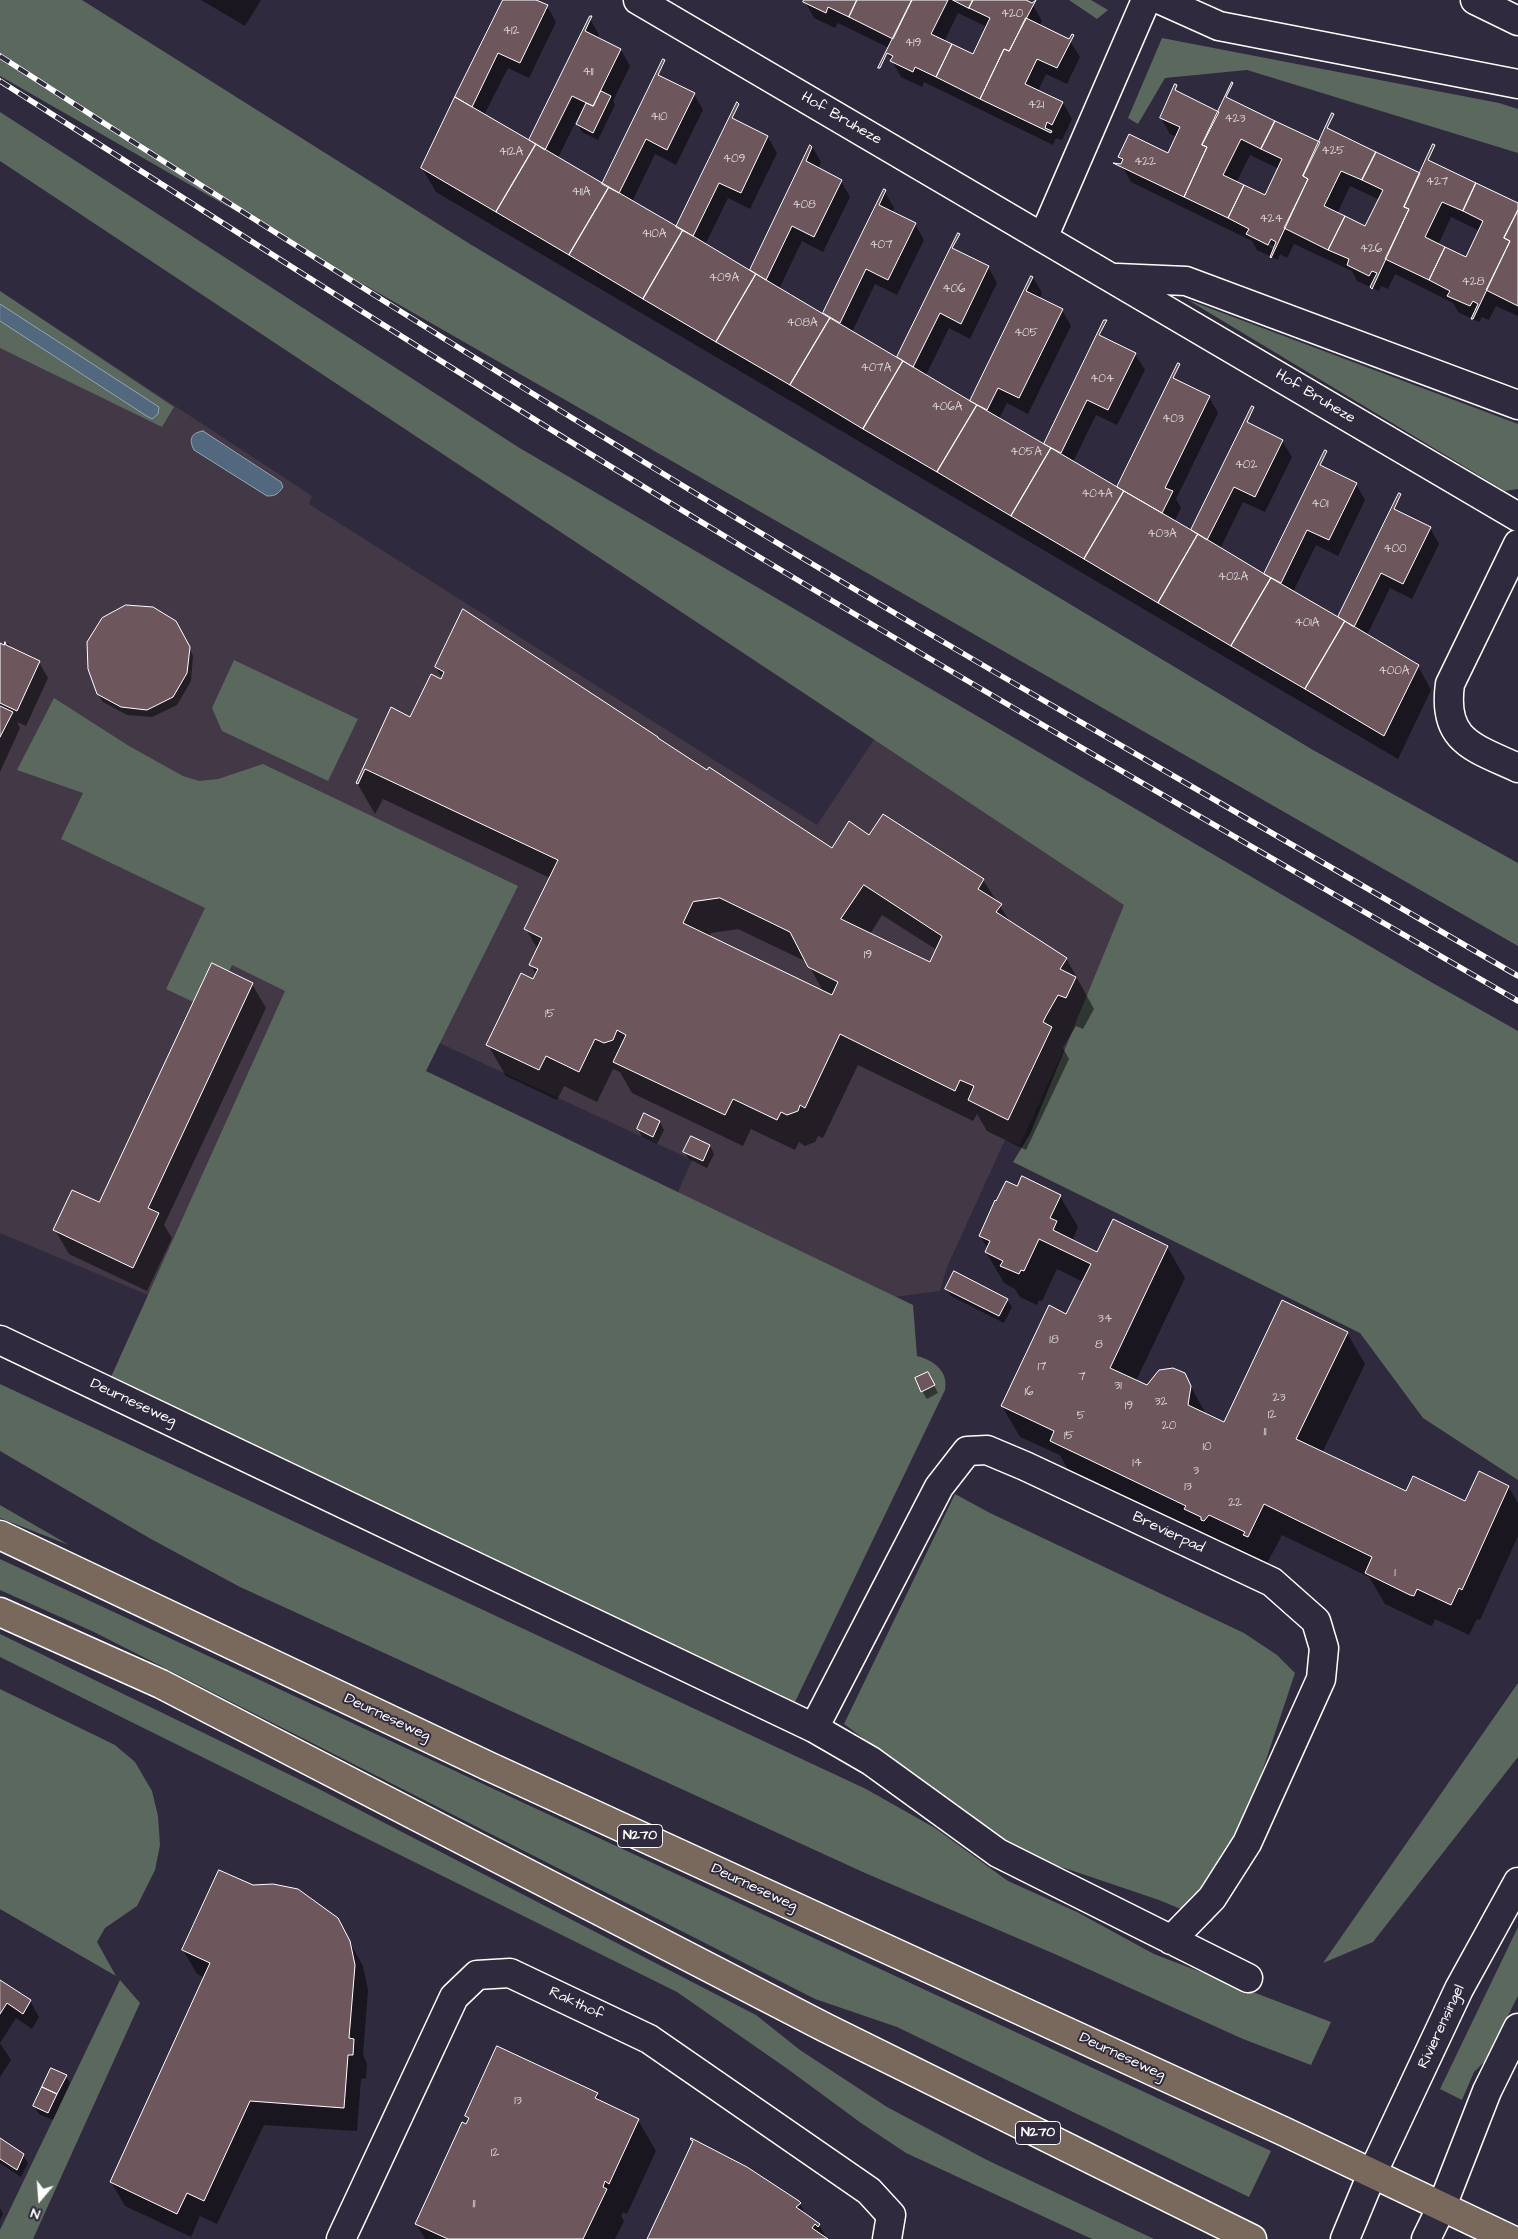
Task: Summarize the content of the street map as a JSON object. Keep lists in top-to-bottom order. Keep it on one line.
{"streets":{"main road":["Deurneseweg","N270"],"street":["Hof Bruheze","Brevierpad","Rakthof","Rivierensingel"]},"crossings":[["Deurneseweg","Brevierpad"],["Deurneseweg","Rivierensingel"]],"house_numbers":["420","412","419","411","421","410","423","425","412A","409","422","427","411A","408","424","410A","407","426","409A","428","406","408A","405","407A","404","406A","403","405A","402","404A","401","403A","400","402A","401A","400A","19","15","34","18","8","17","7","31","16","23","32","19","12","5","20","11","15","10","14","3","13","22","1","13","12","11"],"north":"bottom"}
